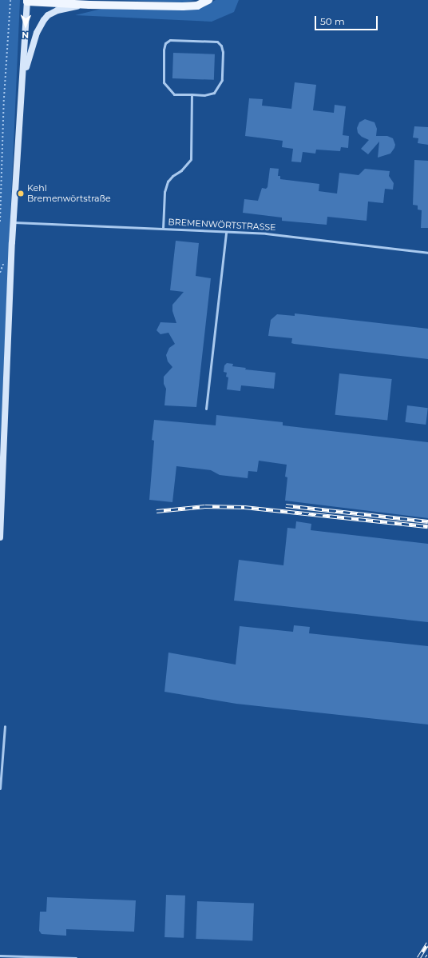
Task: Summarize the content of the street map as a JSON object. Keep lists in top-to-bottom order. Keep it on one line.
{"streets":{"lane":["BREMENWÖRTSTRASSE"]},"places":["Kehl Bremenwörtstraße"],"scale_bar":"50 m","north":"bottom"}
